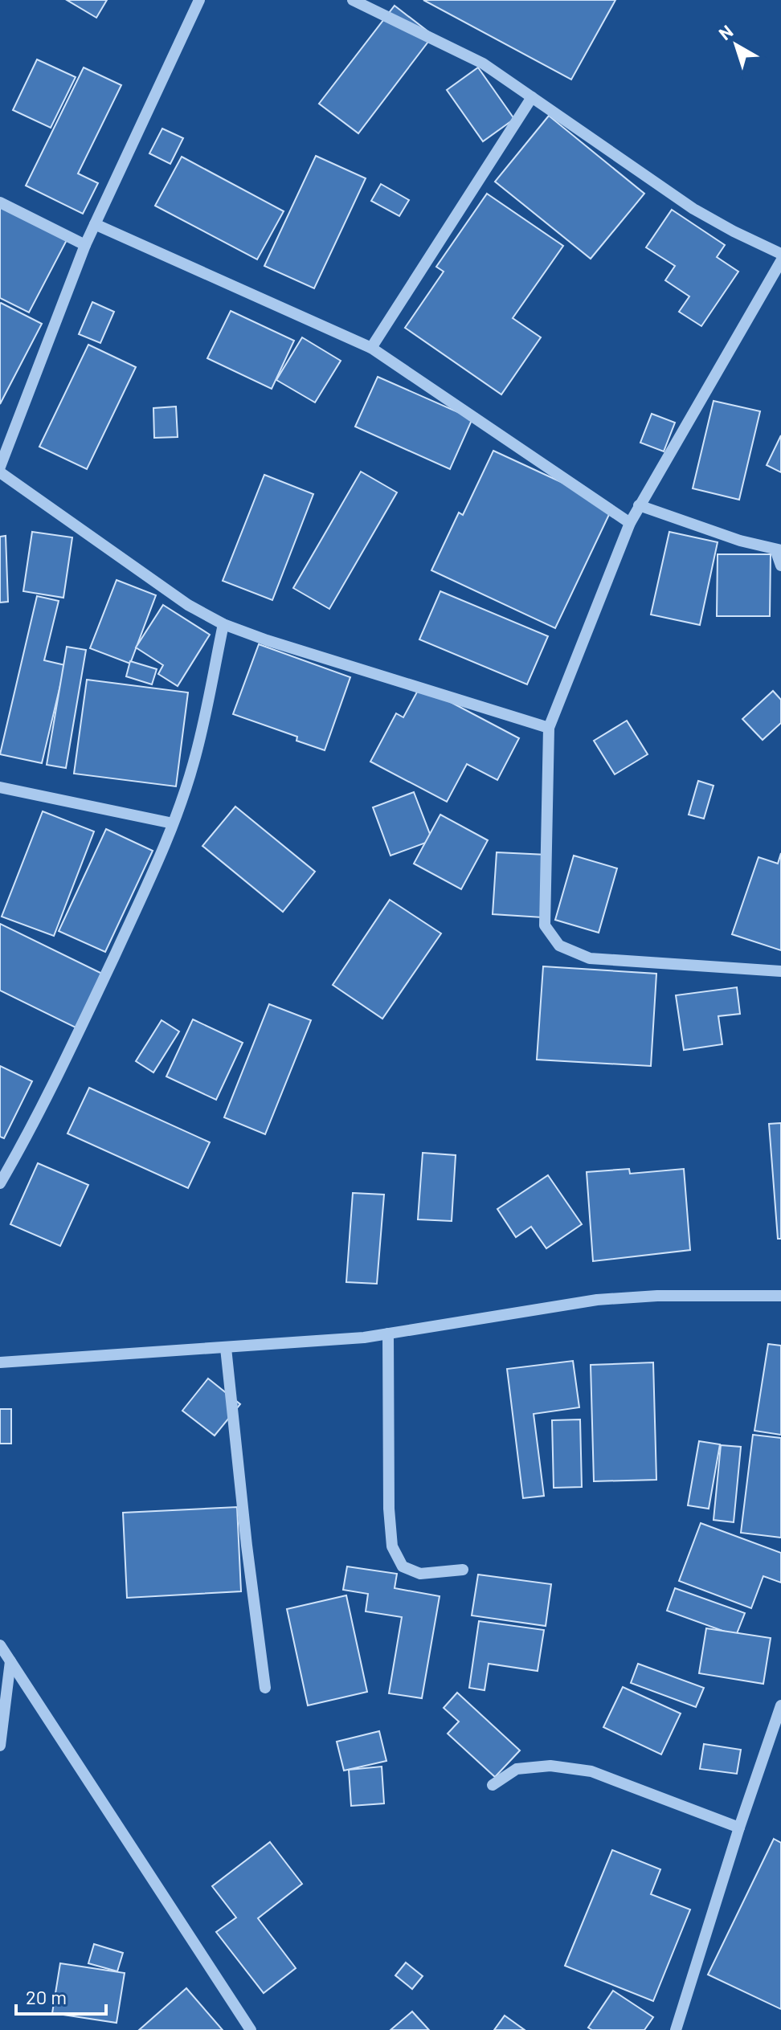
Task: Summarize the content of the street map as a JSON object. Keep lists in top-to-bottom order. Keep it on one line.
{"scale_bar":"20 m","north":"top left"}
